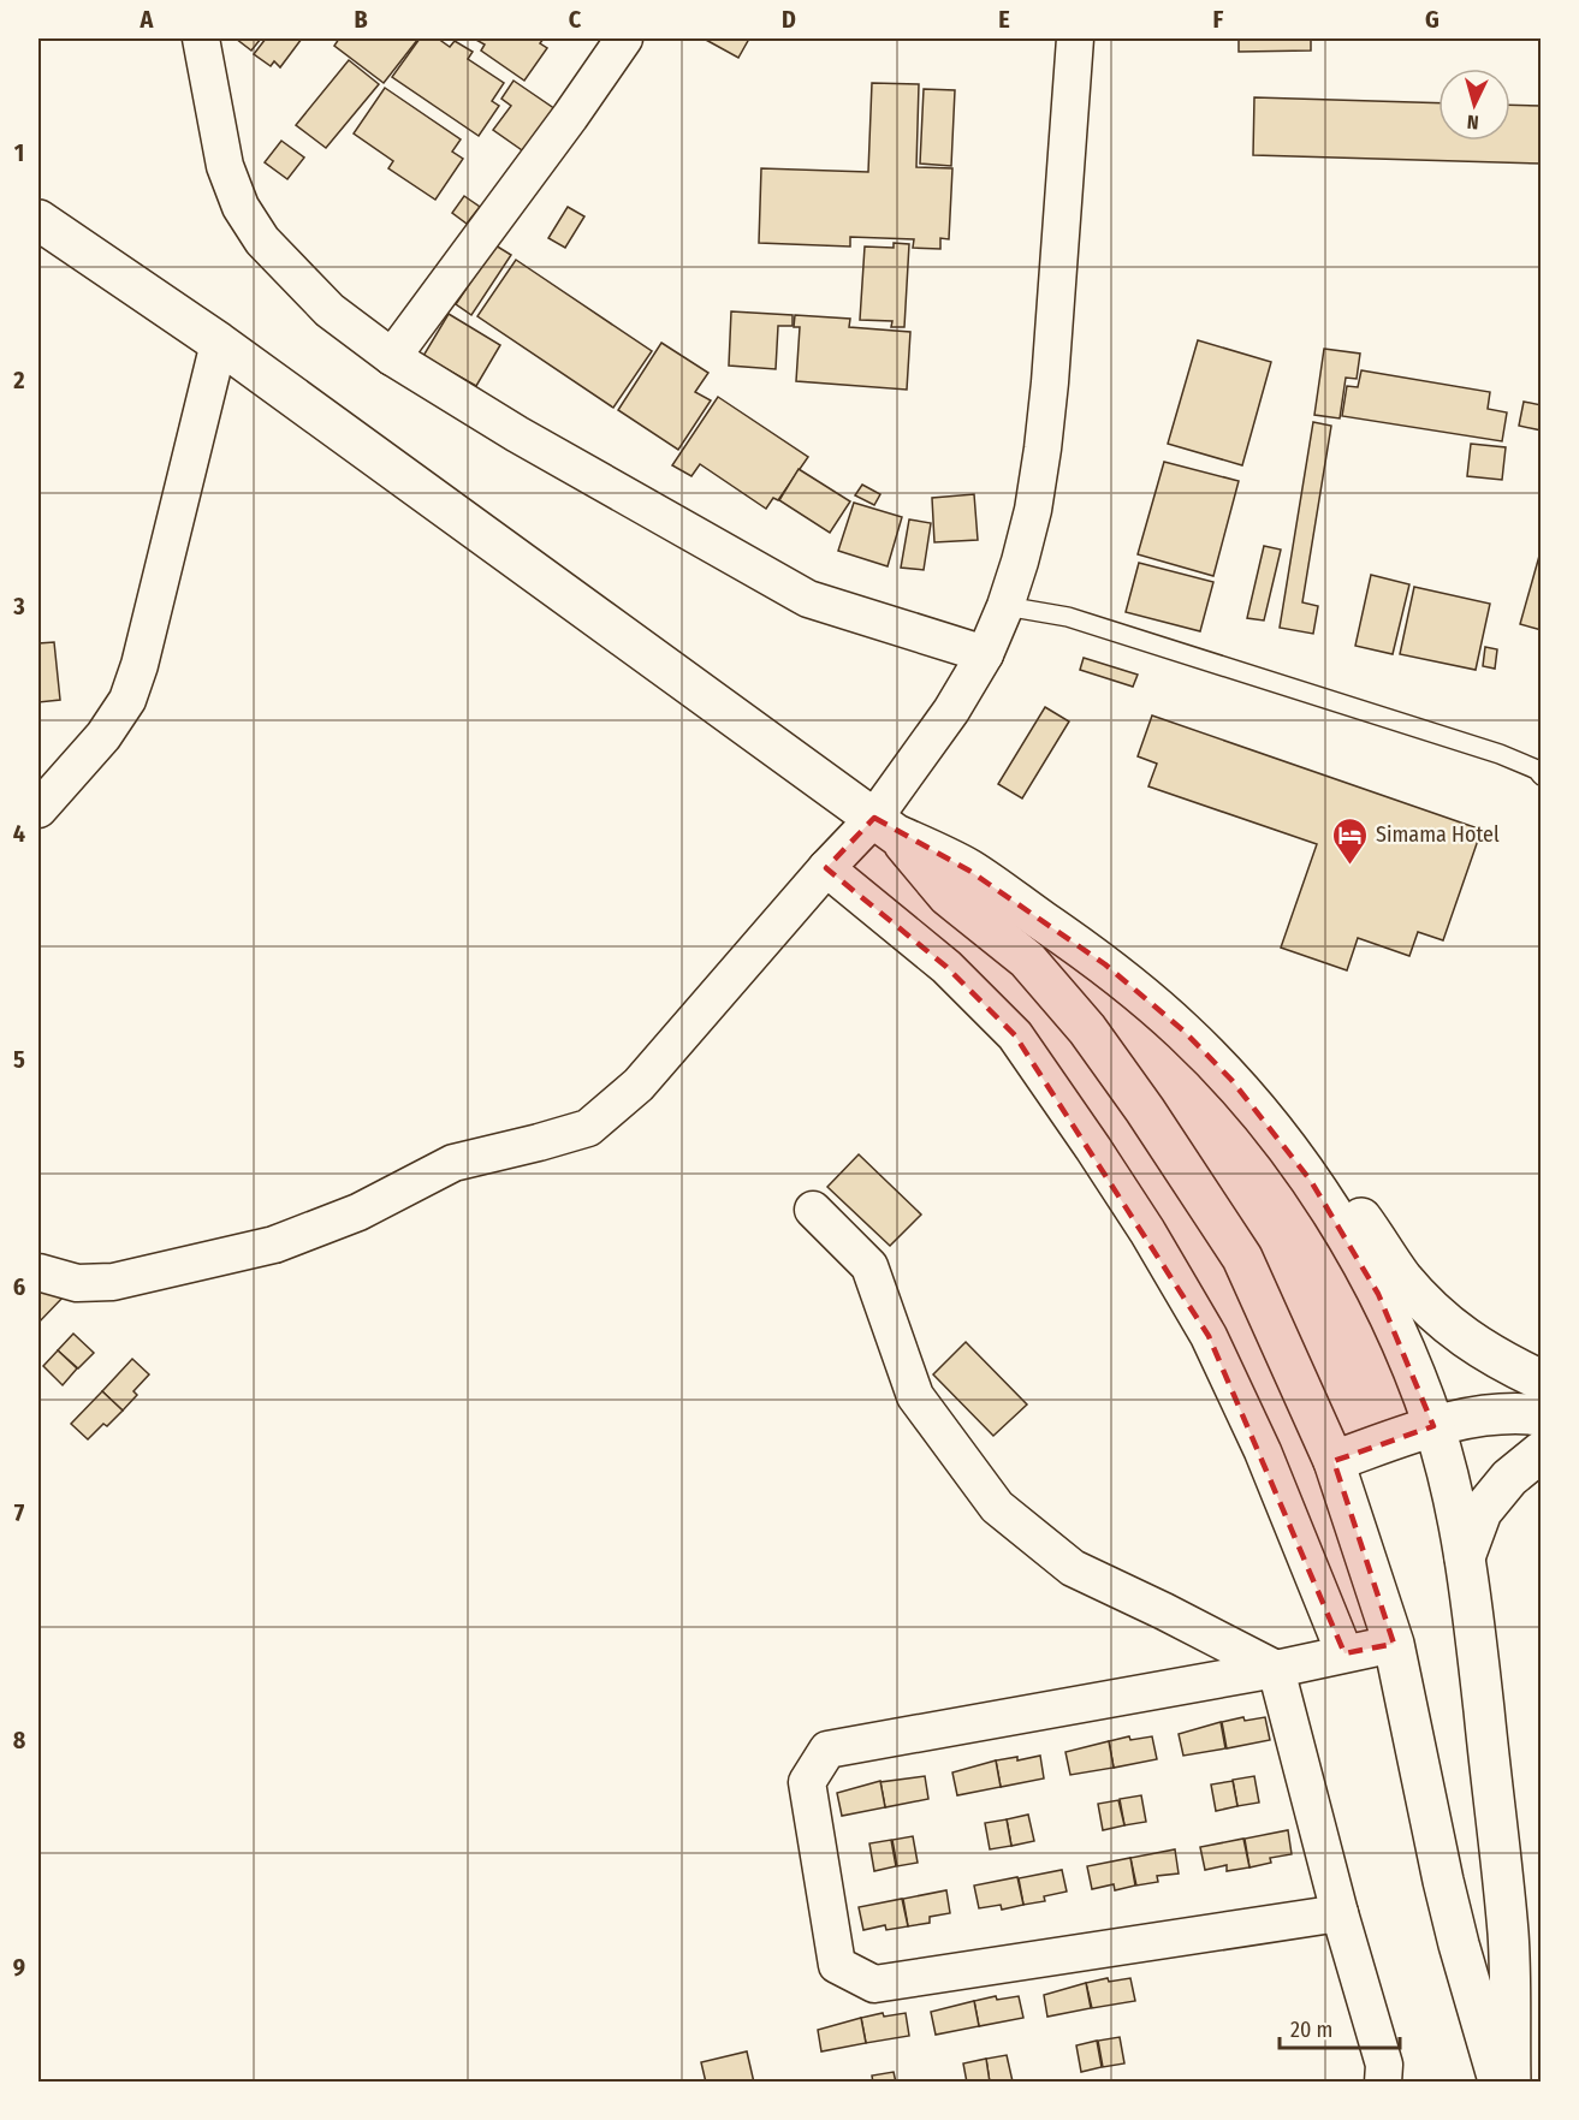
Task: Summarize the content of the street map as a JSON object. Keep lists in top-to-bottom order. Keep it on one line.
{"places":{"hotel":["Simama Hotel"]},"scale_bar":"20 m","north":"bottom","grid":{"columns":["A","B","C","D","E","F","G"],"rows":["1","2","3","4","5","6","7","8","9"]}}
